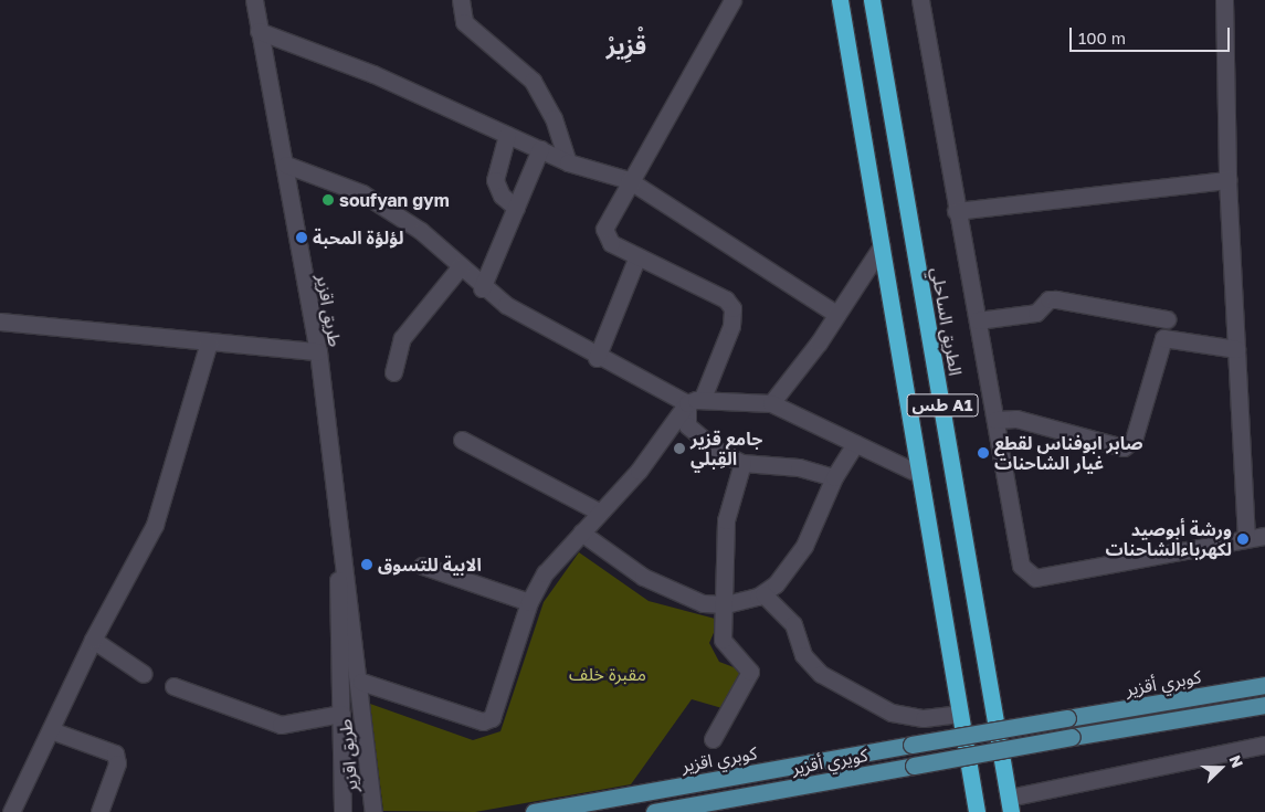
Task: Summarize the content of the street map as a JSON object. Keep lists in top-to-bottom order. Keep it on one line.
{"streets":{"highway":["الطريق الساحلي","طس A1"],"main road":["كوبري أقزير","كوبري اقزير","كويري أقزير"],"street":["طريق اقزير"]},"crossings":[["كوبري أقزير","كوبري اقزير"]],"districts":["قْزِيرْ"],"parks":["مقبرة خلف"],"places":["soufyan gym","لؤلؤة المحبة","جامع قزير القِبلي","صابر ابوفناس لقطع غيار الشاحنات","ورشة أبوصيد لكهرباءالشاحنات","الابية للتسوق"],"scale_bar":"100 m","north":"right"}
